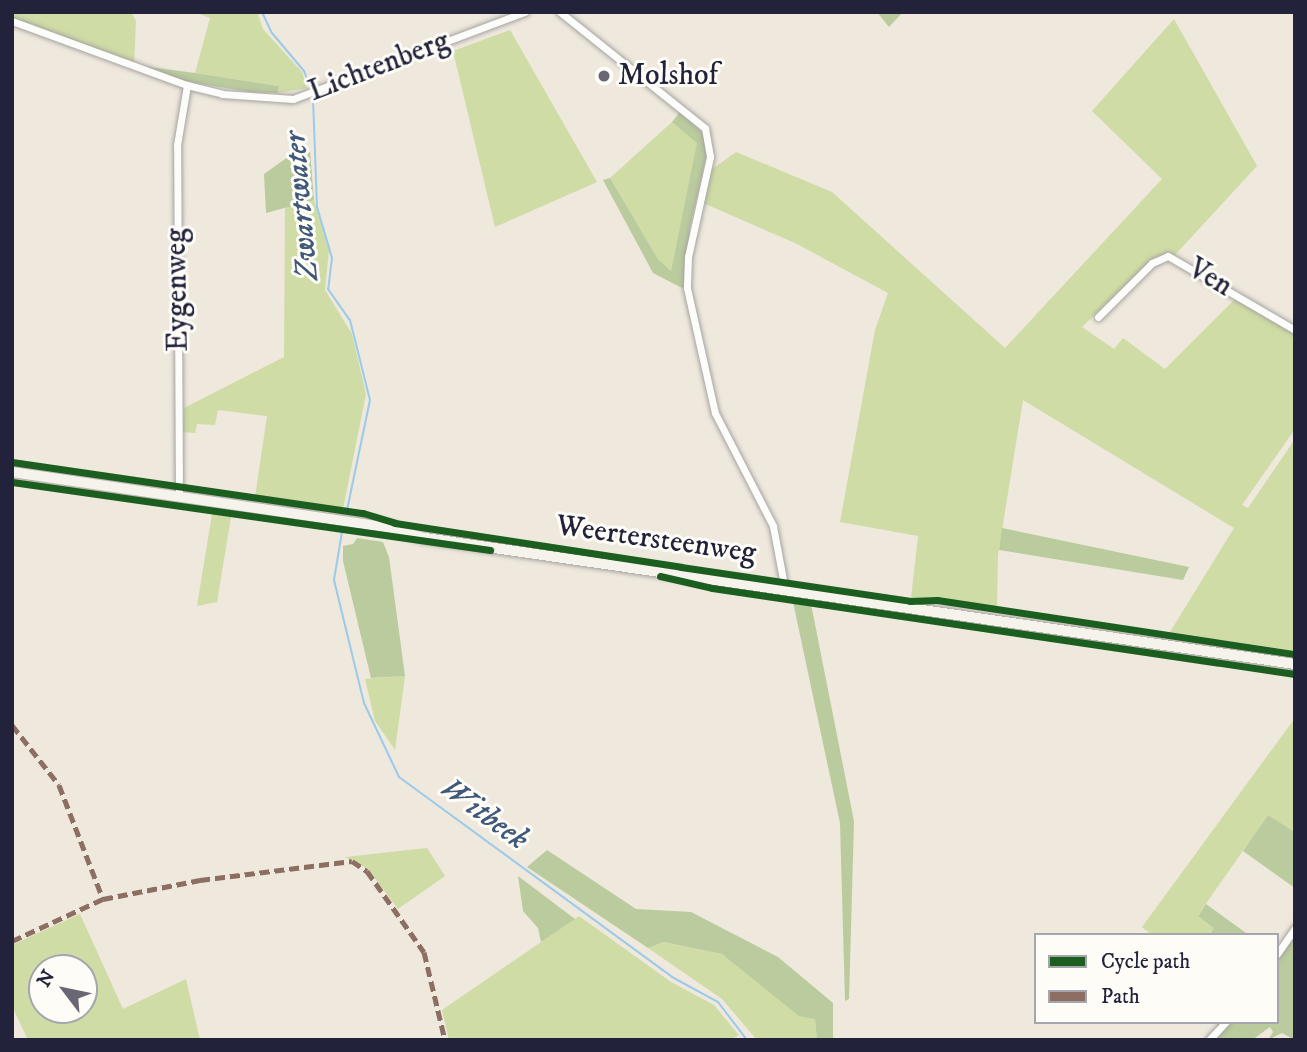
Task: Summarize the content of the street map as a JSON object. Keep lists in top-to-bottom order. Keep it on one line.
{"streets":{"main road":["Weertersteenweg"],"street":["Lichtenberg","Ven","Eygenweg"]},"crossings":[["Lichtenberg","Eygenweg"],["Eygenweg","Weertersteenweg"]],"water":["Zwartwater","Witbeek"],"places":["Molshof"],"legend":["Cycle path","Path"],"north":"top left"}
